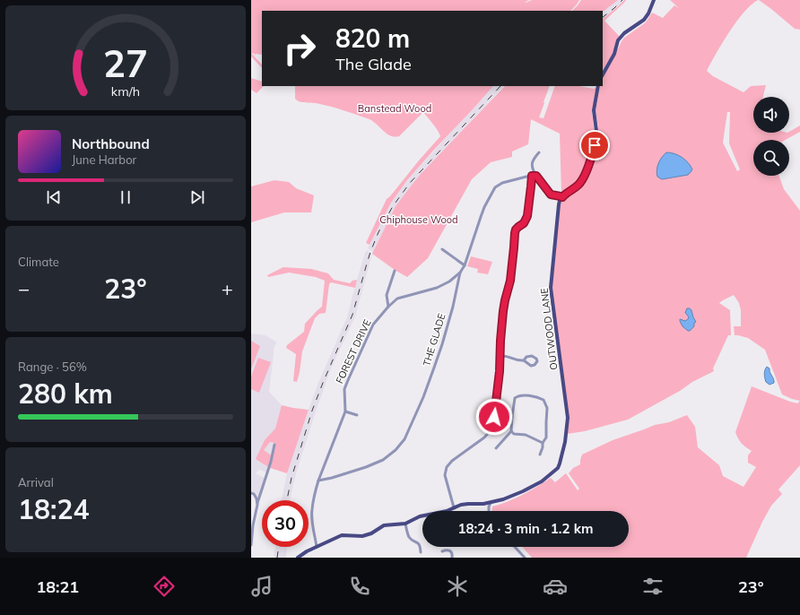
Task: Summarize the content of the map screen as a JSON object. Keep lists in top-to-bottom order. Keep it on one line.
{"streets":{"main road":["OUTWOOD LANE"],"street":["THE GLADE","FOREST DRIVE"]},"crossings":[["THE GLADE","FOREST DRIVE"]],"parks":["Banstead Wood","Chiphouse Wood"],"page":{"turn":["820 m","The Glade"],"song":["Northbound","June Harbor"],"tile":["Climate",["Range · 56%","280 km"],["Arrival","18:24"]],"heat":["−","23°","+"],"limit":"30","trip":"18:24 · 3 min · 1.2 km","tabs":["18:21","23°"],"gauge":["27","km/h"]}}
